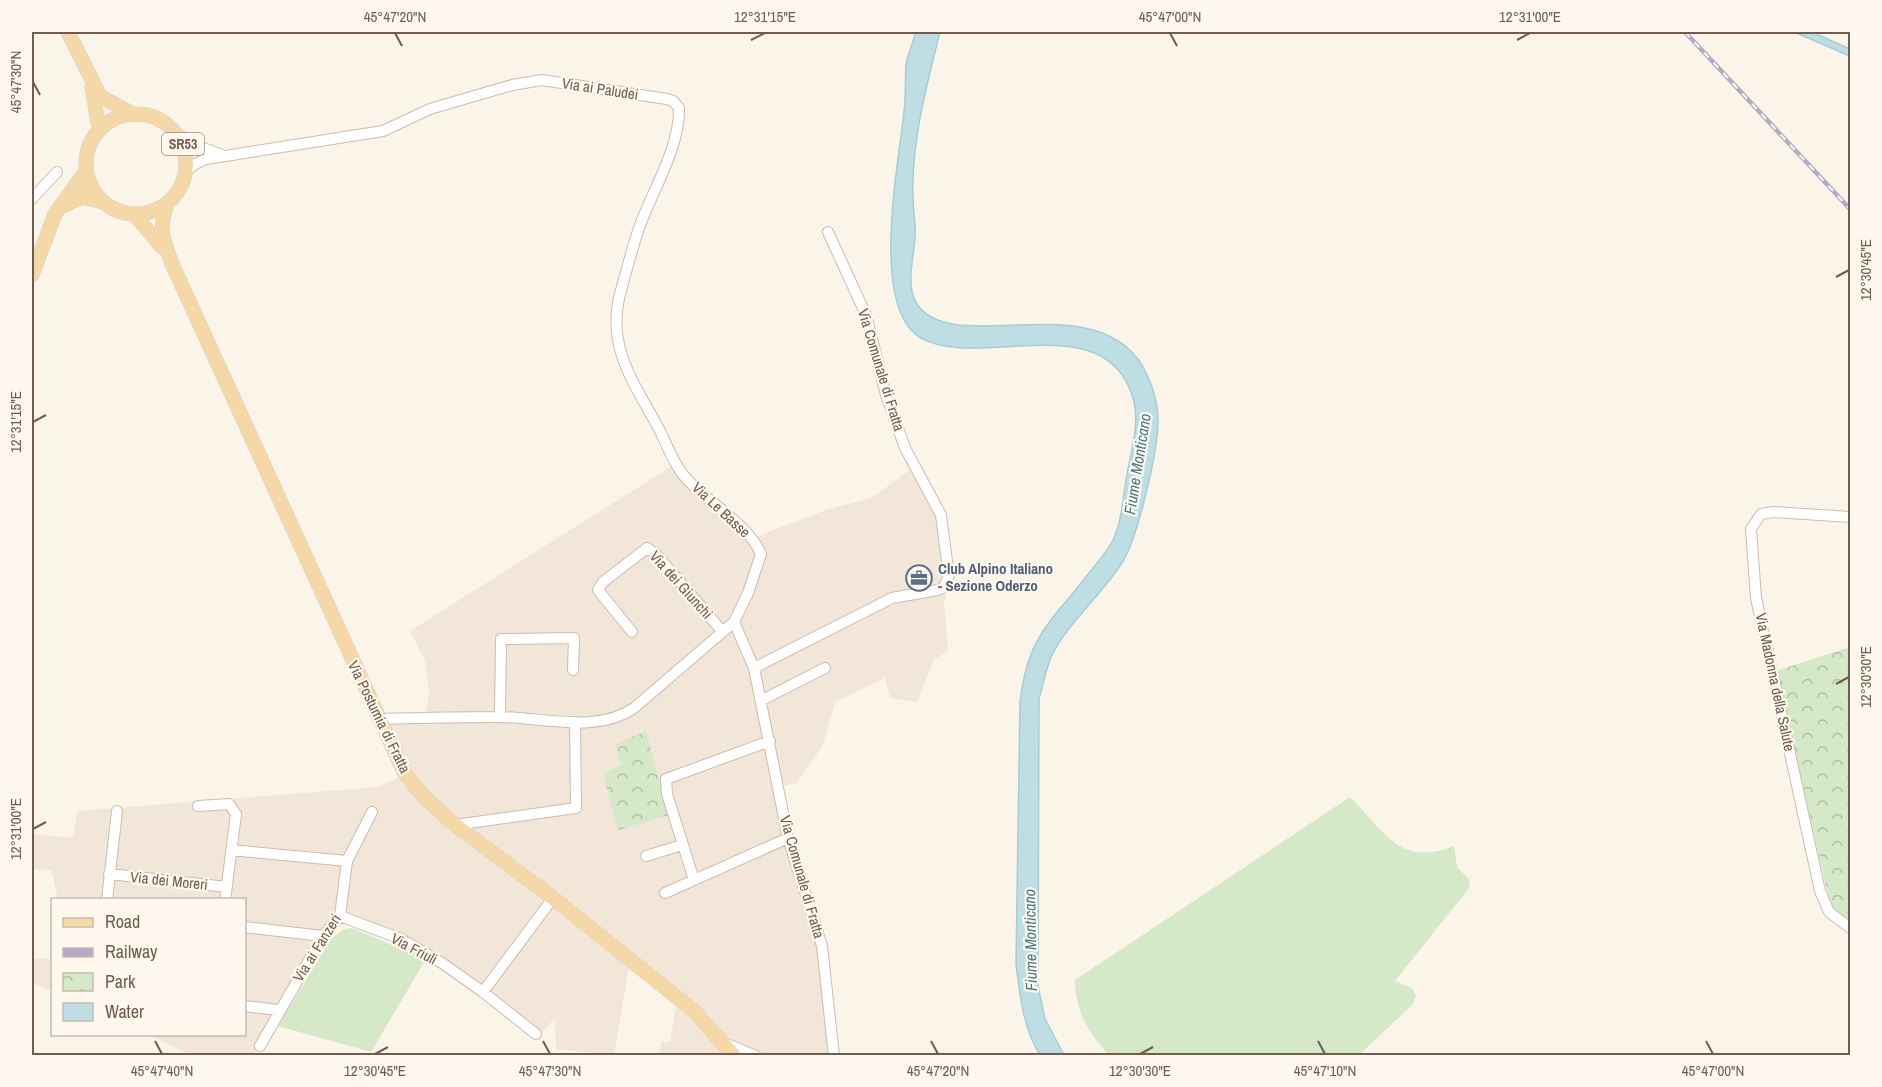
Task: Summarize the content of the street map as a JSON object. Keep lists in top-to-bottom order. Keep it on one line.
{"streets":{"main road":["SR53","Via Postumia di Fratta"],"street":["Via ai Paludei","Via Comunale di Fratta","Via Le Basse","Via dei Giunchi","Via Madonna della Salute","Via dei Moreri","Via ai Fanzeri","Via Friuli"]},"crossings":[["Via ai Paludei","SR53"],["Via ai Paludei","Via Le Basse"],["Via ai Paludei","Via Postumia di Fratta"],["SR53","Via Postumia di Fratta"],["Via Le Basse","Via dei Giunchi"],["Via Le Basse","Via Postumia di Fratta"],["Via ai Fanzeri","Via Friuli"]],"water":["Fiume Monticano"],"places":{"office":["Club Alpino Italiano - Sezione Oderzo"]},"legend":["Road","Railway","Park","Water"],"coordinates":["45°47'20\"N","12°31'15\"E","45°47'00\"N","12°31'00\"E","45°47'30\"N","12°30'45\"E","12°30'30\"E","45°47'40\"N","45°47'10\"N"]}
